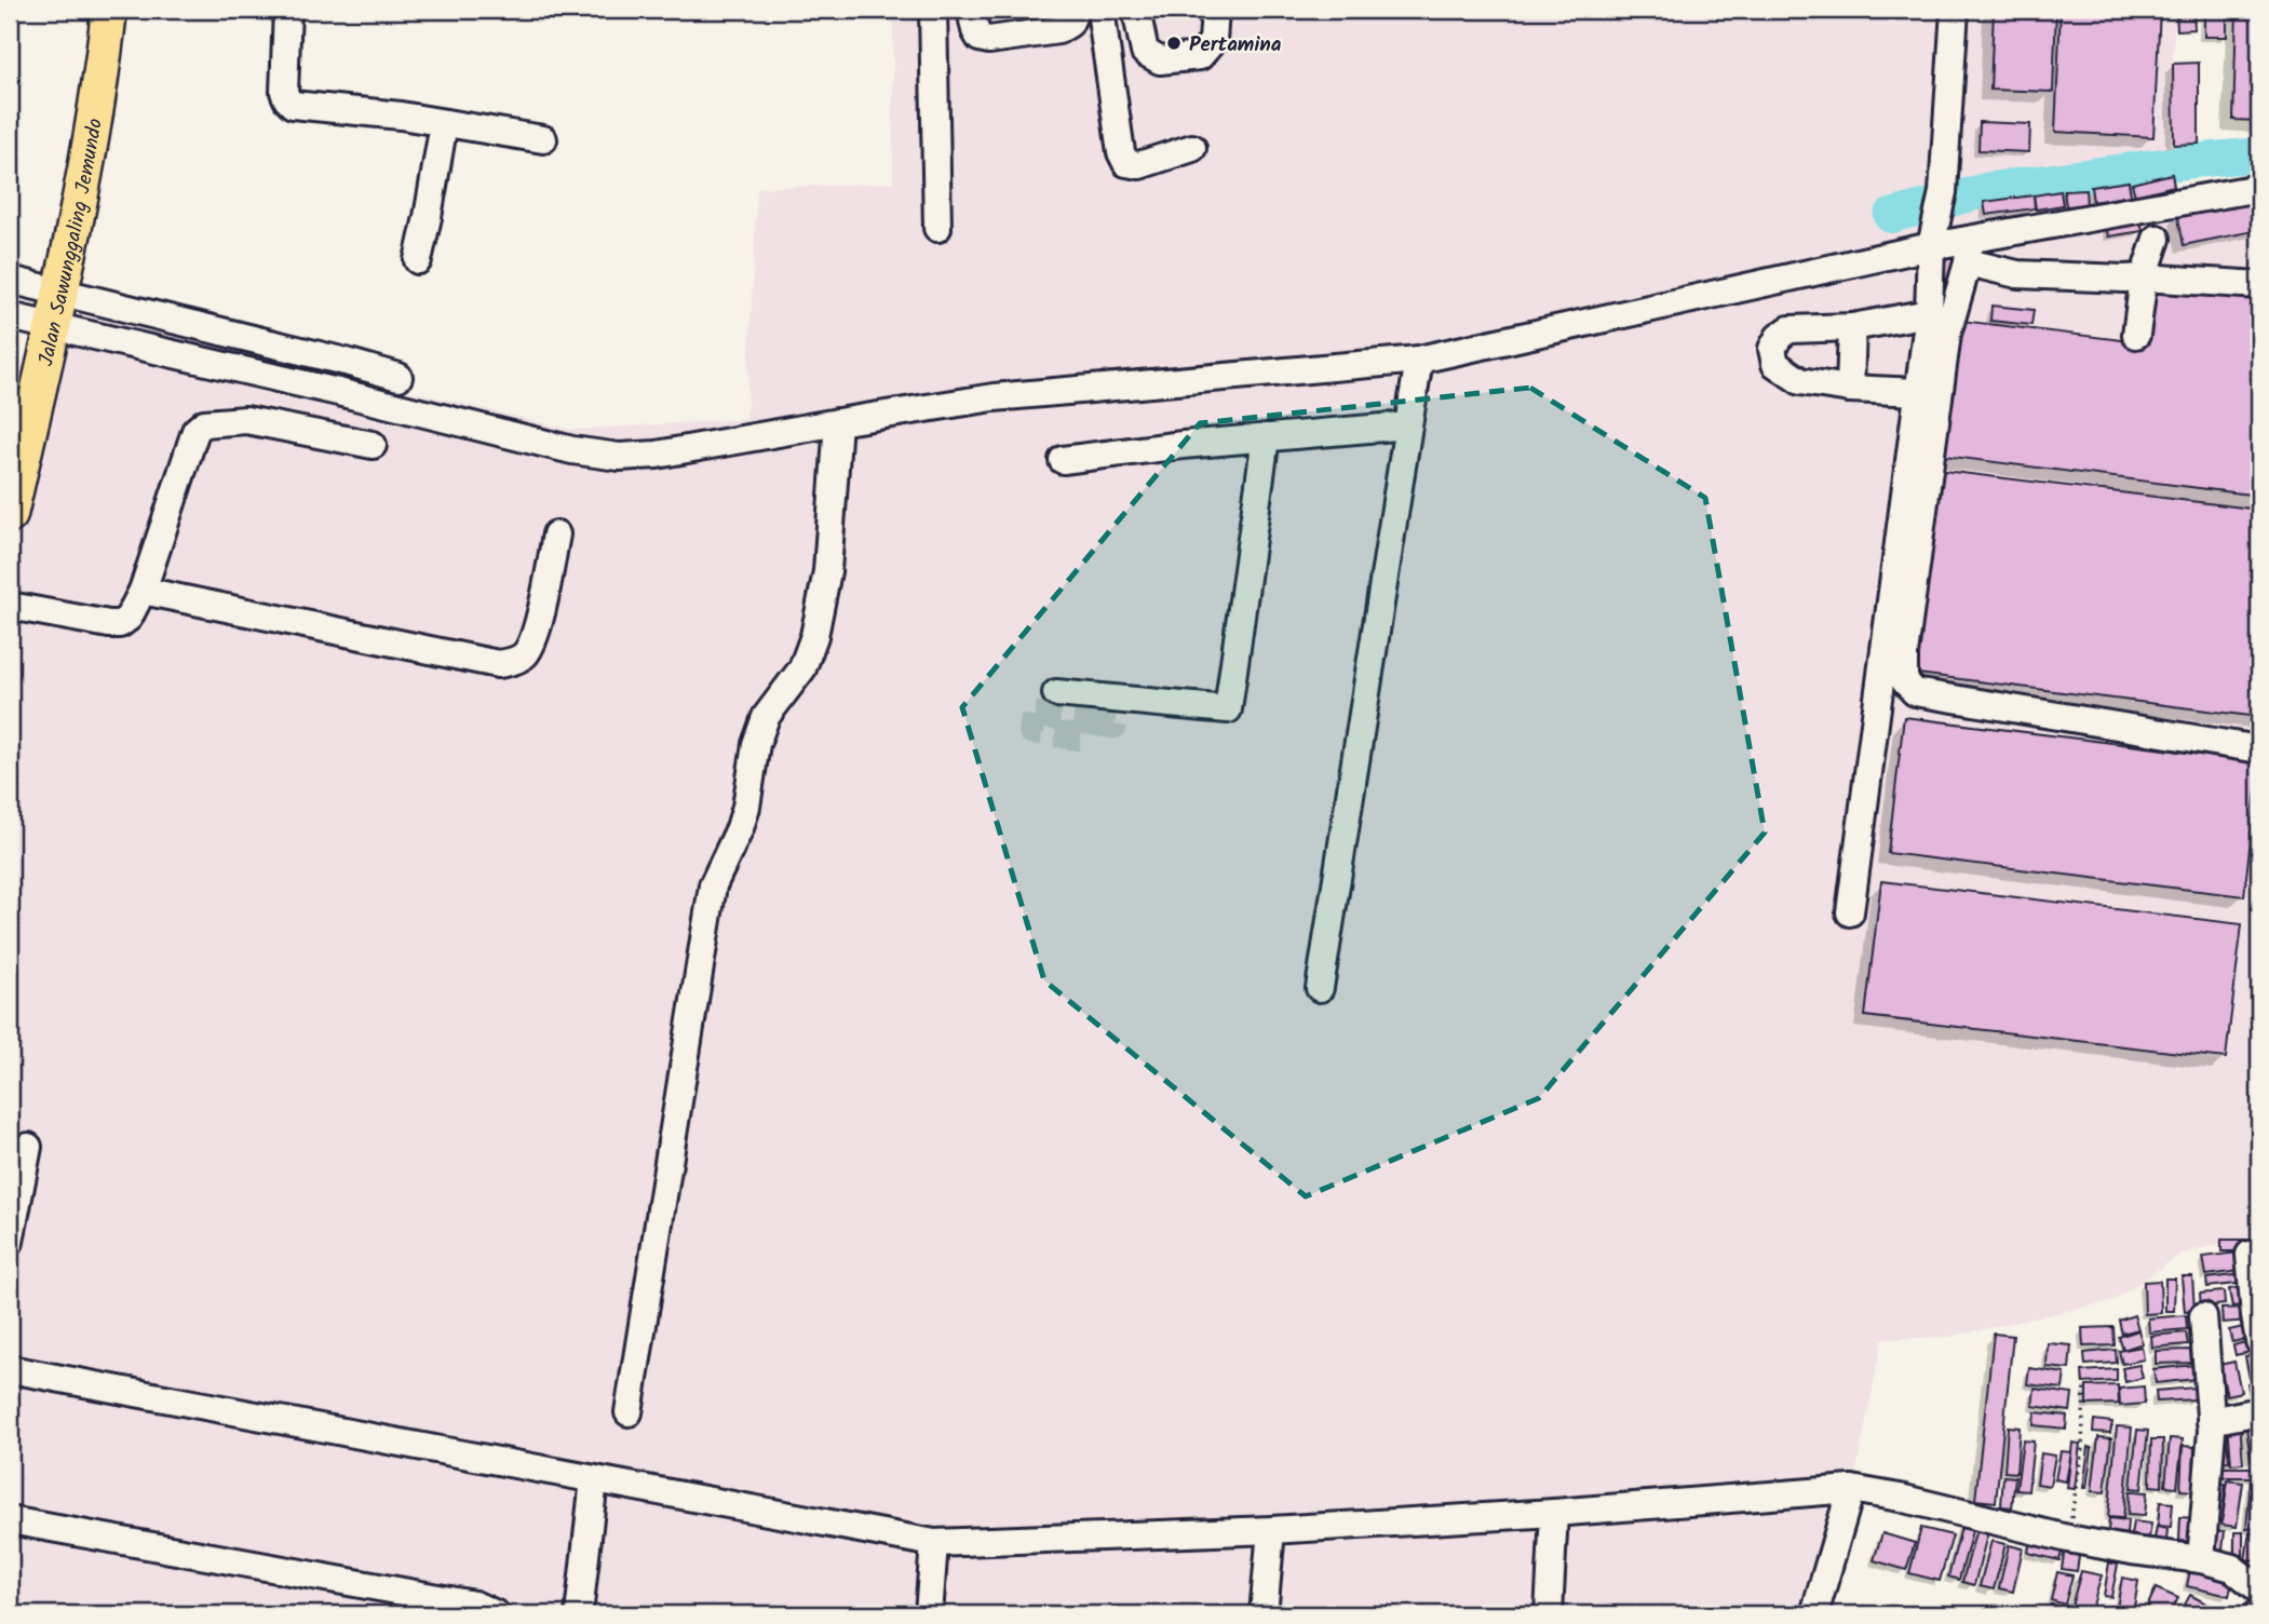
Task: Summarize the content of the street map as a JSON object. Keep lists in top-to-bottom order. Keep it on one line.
{"streets":{"main road":["Jalan Sawunggaling Jemundo"]},"places":["Pertamina"]}
